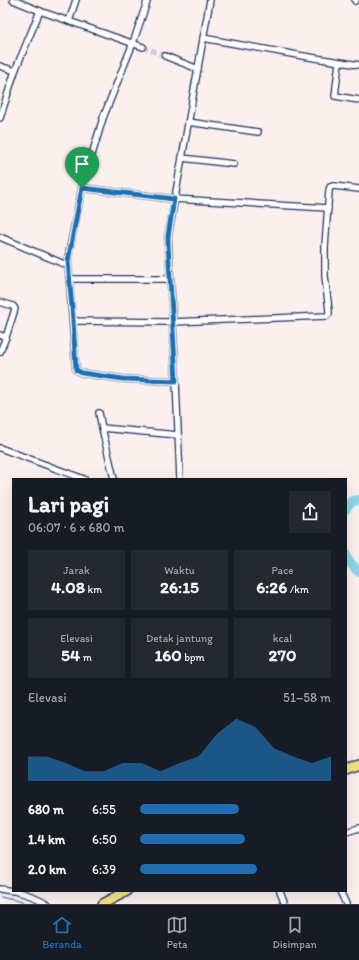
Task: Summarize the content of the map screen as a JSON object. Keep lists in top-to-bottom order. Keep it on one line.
{"page":{"heading":["Lari pagi","06:07 · 6 × 680 m"],"stats":[["Jarak","4.08 km"],["Waktu","26:15"],["Pace","6:26 /km"],["Elevasi","54 m"],["Detak jantung","160 bpm"],["kcal","270"]],"chart":["Elevasi","51–58 m"],"list":[{"name":"680 m","note":"6:55"},{"name":"1.4 km","note":"6:50"},{"name":"2.0 km","note":"6:39"}],"tabs":["Beranda","Peta","Disimpan"]}}
